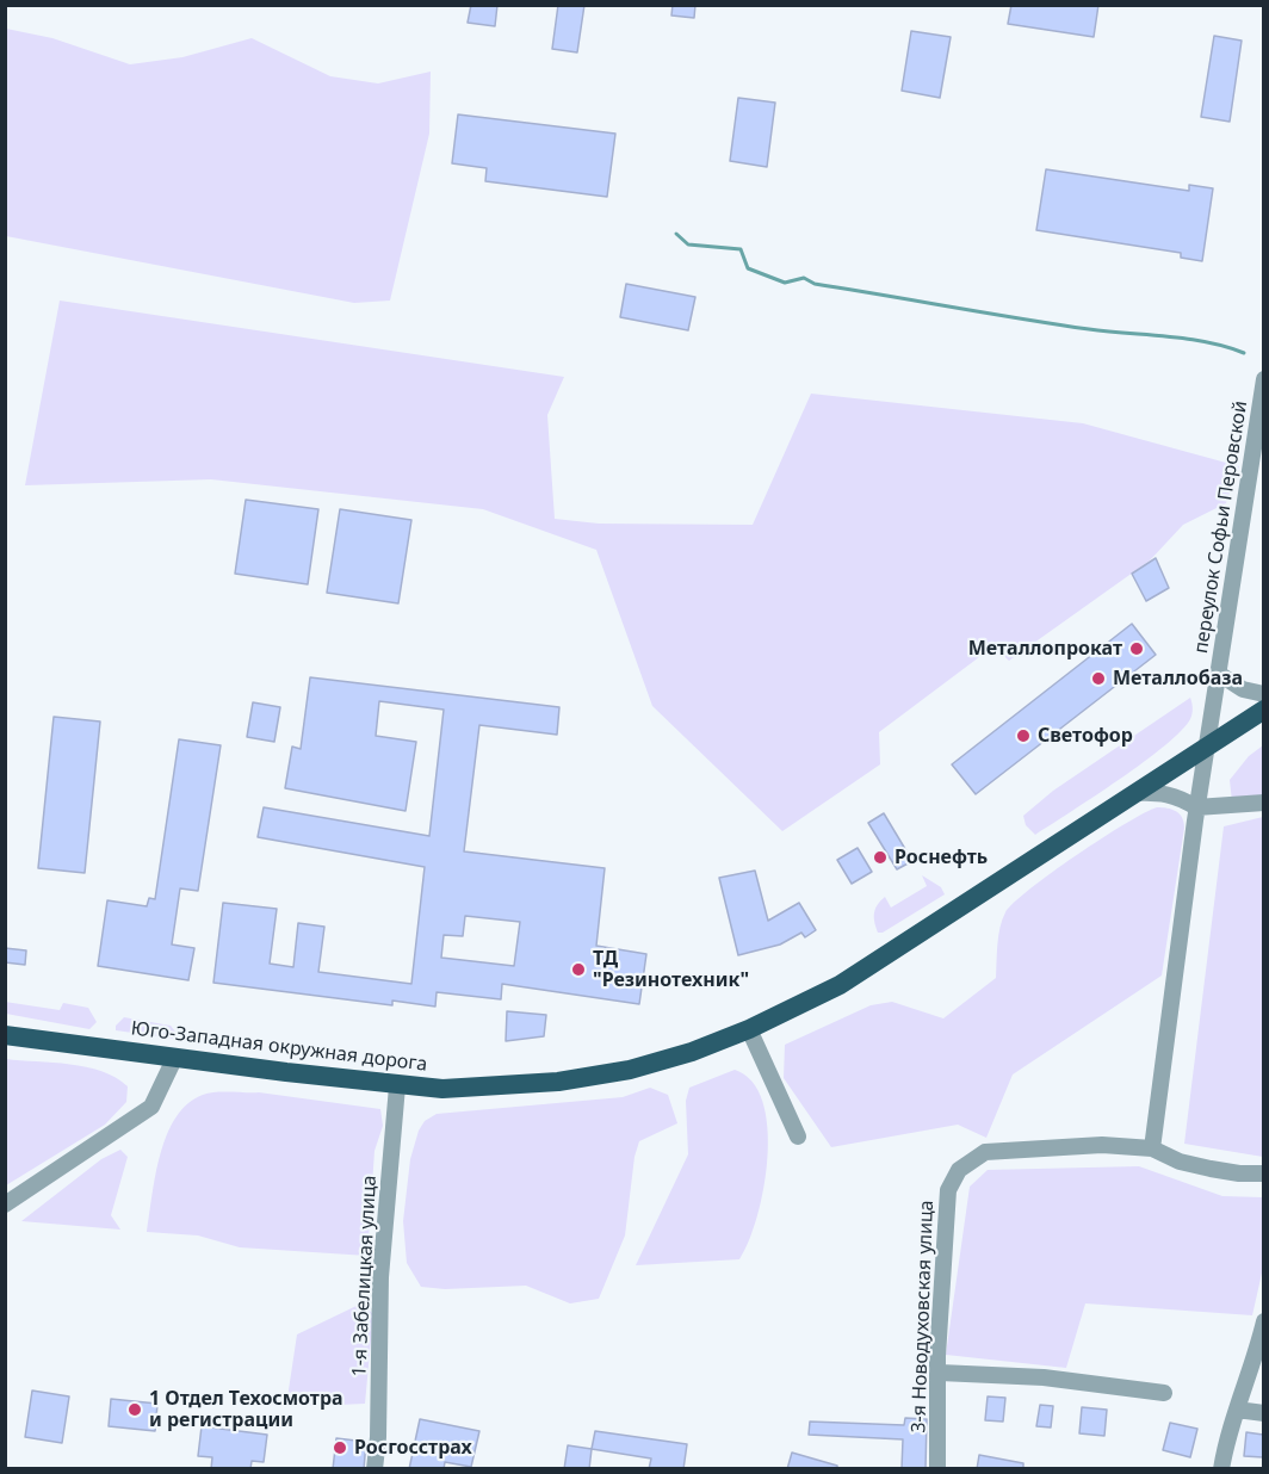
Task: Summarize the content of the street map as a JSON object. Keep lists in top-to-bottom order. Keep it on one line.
{"streets":{"highway":["Юго-Западная окружная дорога"],"street":["переулок Софьи Перовской","1-я Забелицкая улица","3-я Новодуховская улица"]},"crossings":[["переулок Софьи Перовской","Юго-Западная окружная дорога"],["переулок Софьи Перовской","3-я Новодуховская улица"],["Юго-Западная окружная дорога","1-я Забелицкая улица"]],"places":["Металлопрокат","Металлобаза","Светофор","Роснефть","ТД \"Резинотехник\"","1 Отдел Техосмотра и регистрации","Росгосстрах"]}
